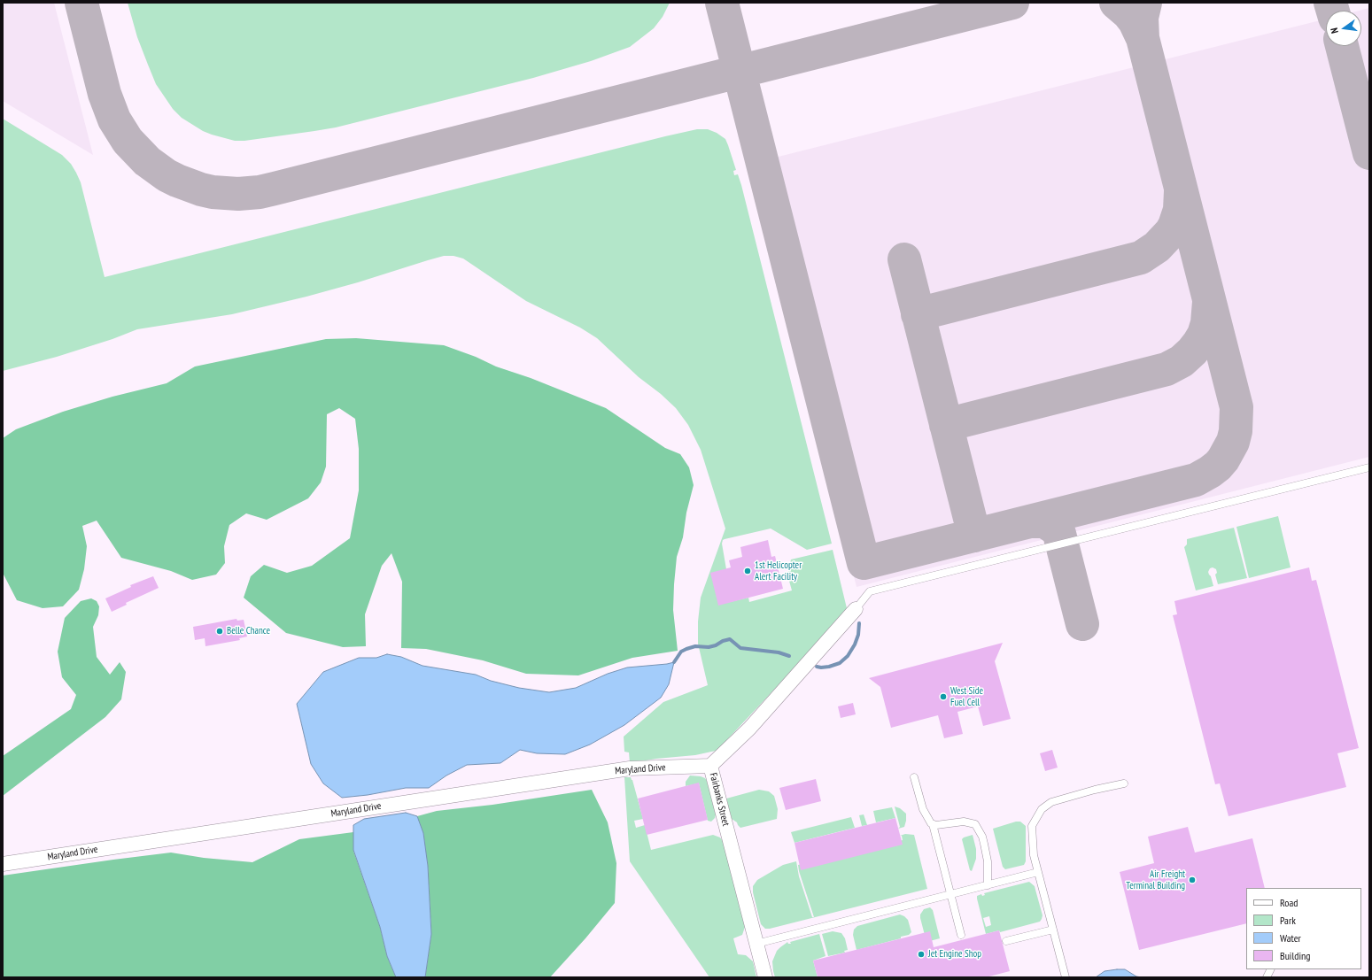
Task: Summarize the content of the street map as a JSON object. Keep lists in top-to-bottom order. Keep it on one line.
{"streets":{"street":["Maryland Drive","Fairbanks Street"]},"crossings":[["Maryland Drive","Fairbanks Street"]],"places":["1st Helicopter Alert Facility","Belle Chance","West Side Fuel Cell","Air Freight Terminal Building","Jet Engine Shop"],"legend":["Road","Park","Water","Building"],"north":"left"}
